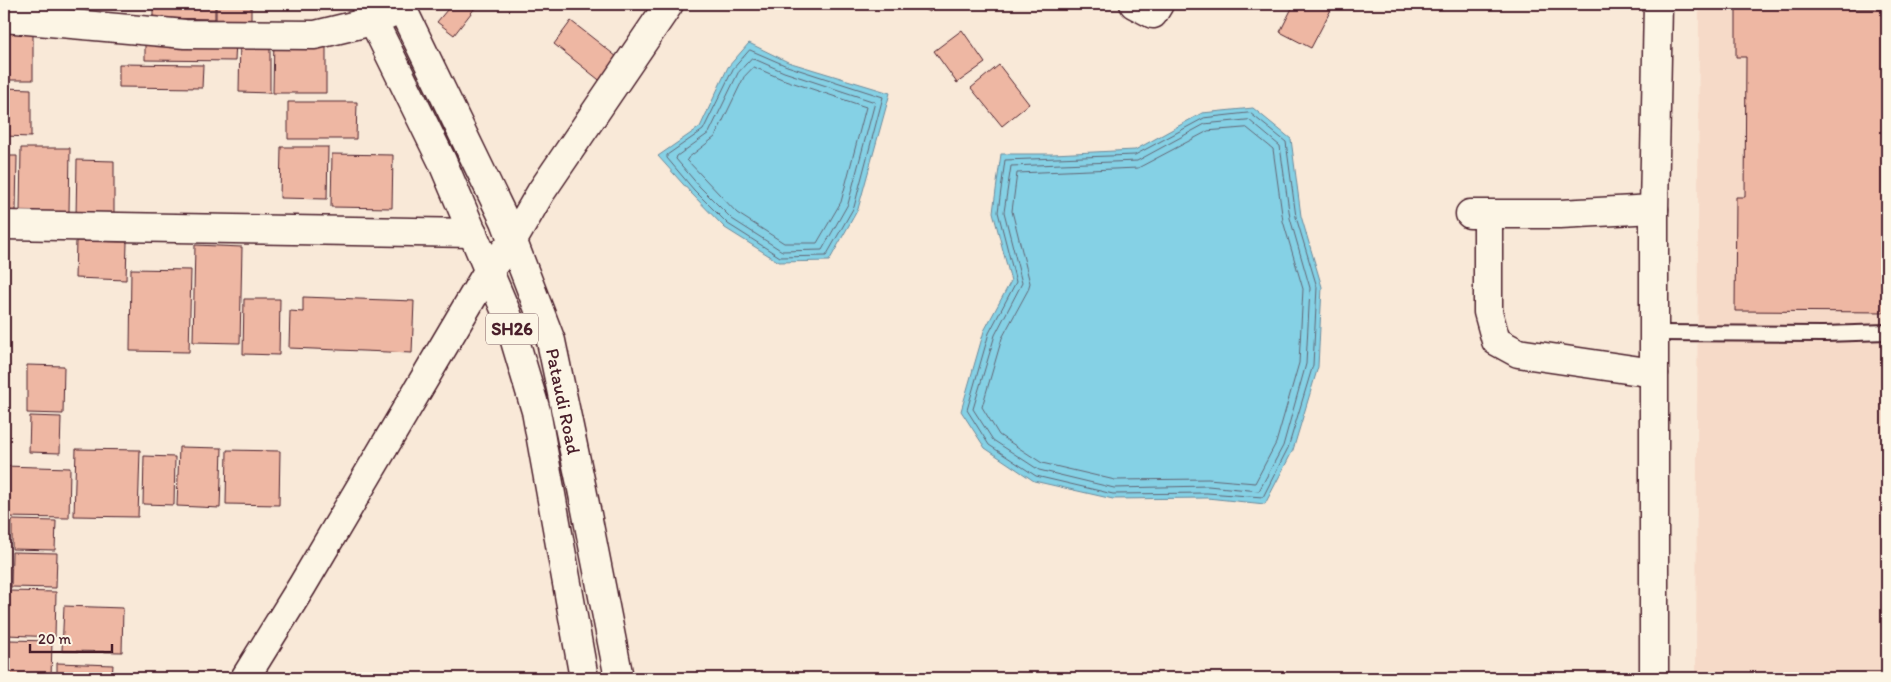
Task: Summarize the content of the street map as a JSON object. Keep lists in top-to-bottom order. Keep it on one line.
{"streets":{"street":["SH26","Pataudi Road"]},"scale_bar":"20 m"}
